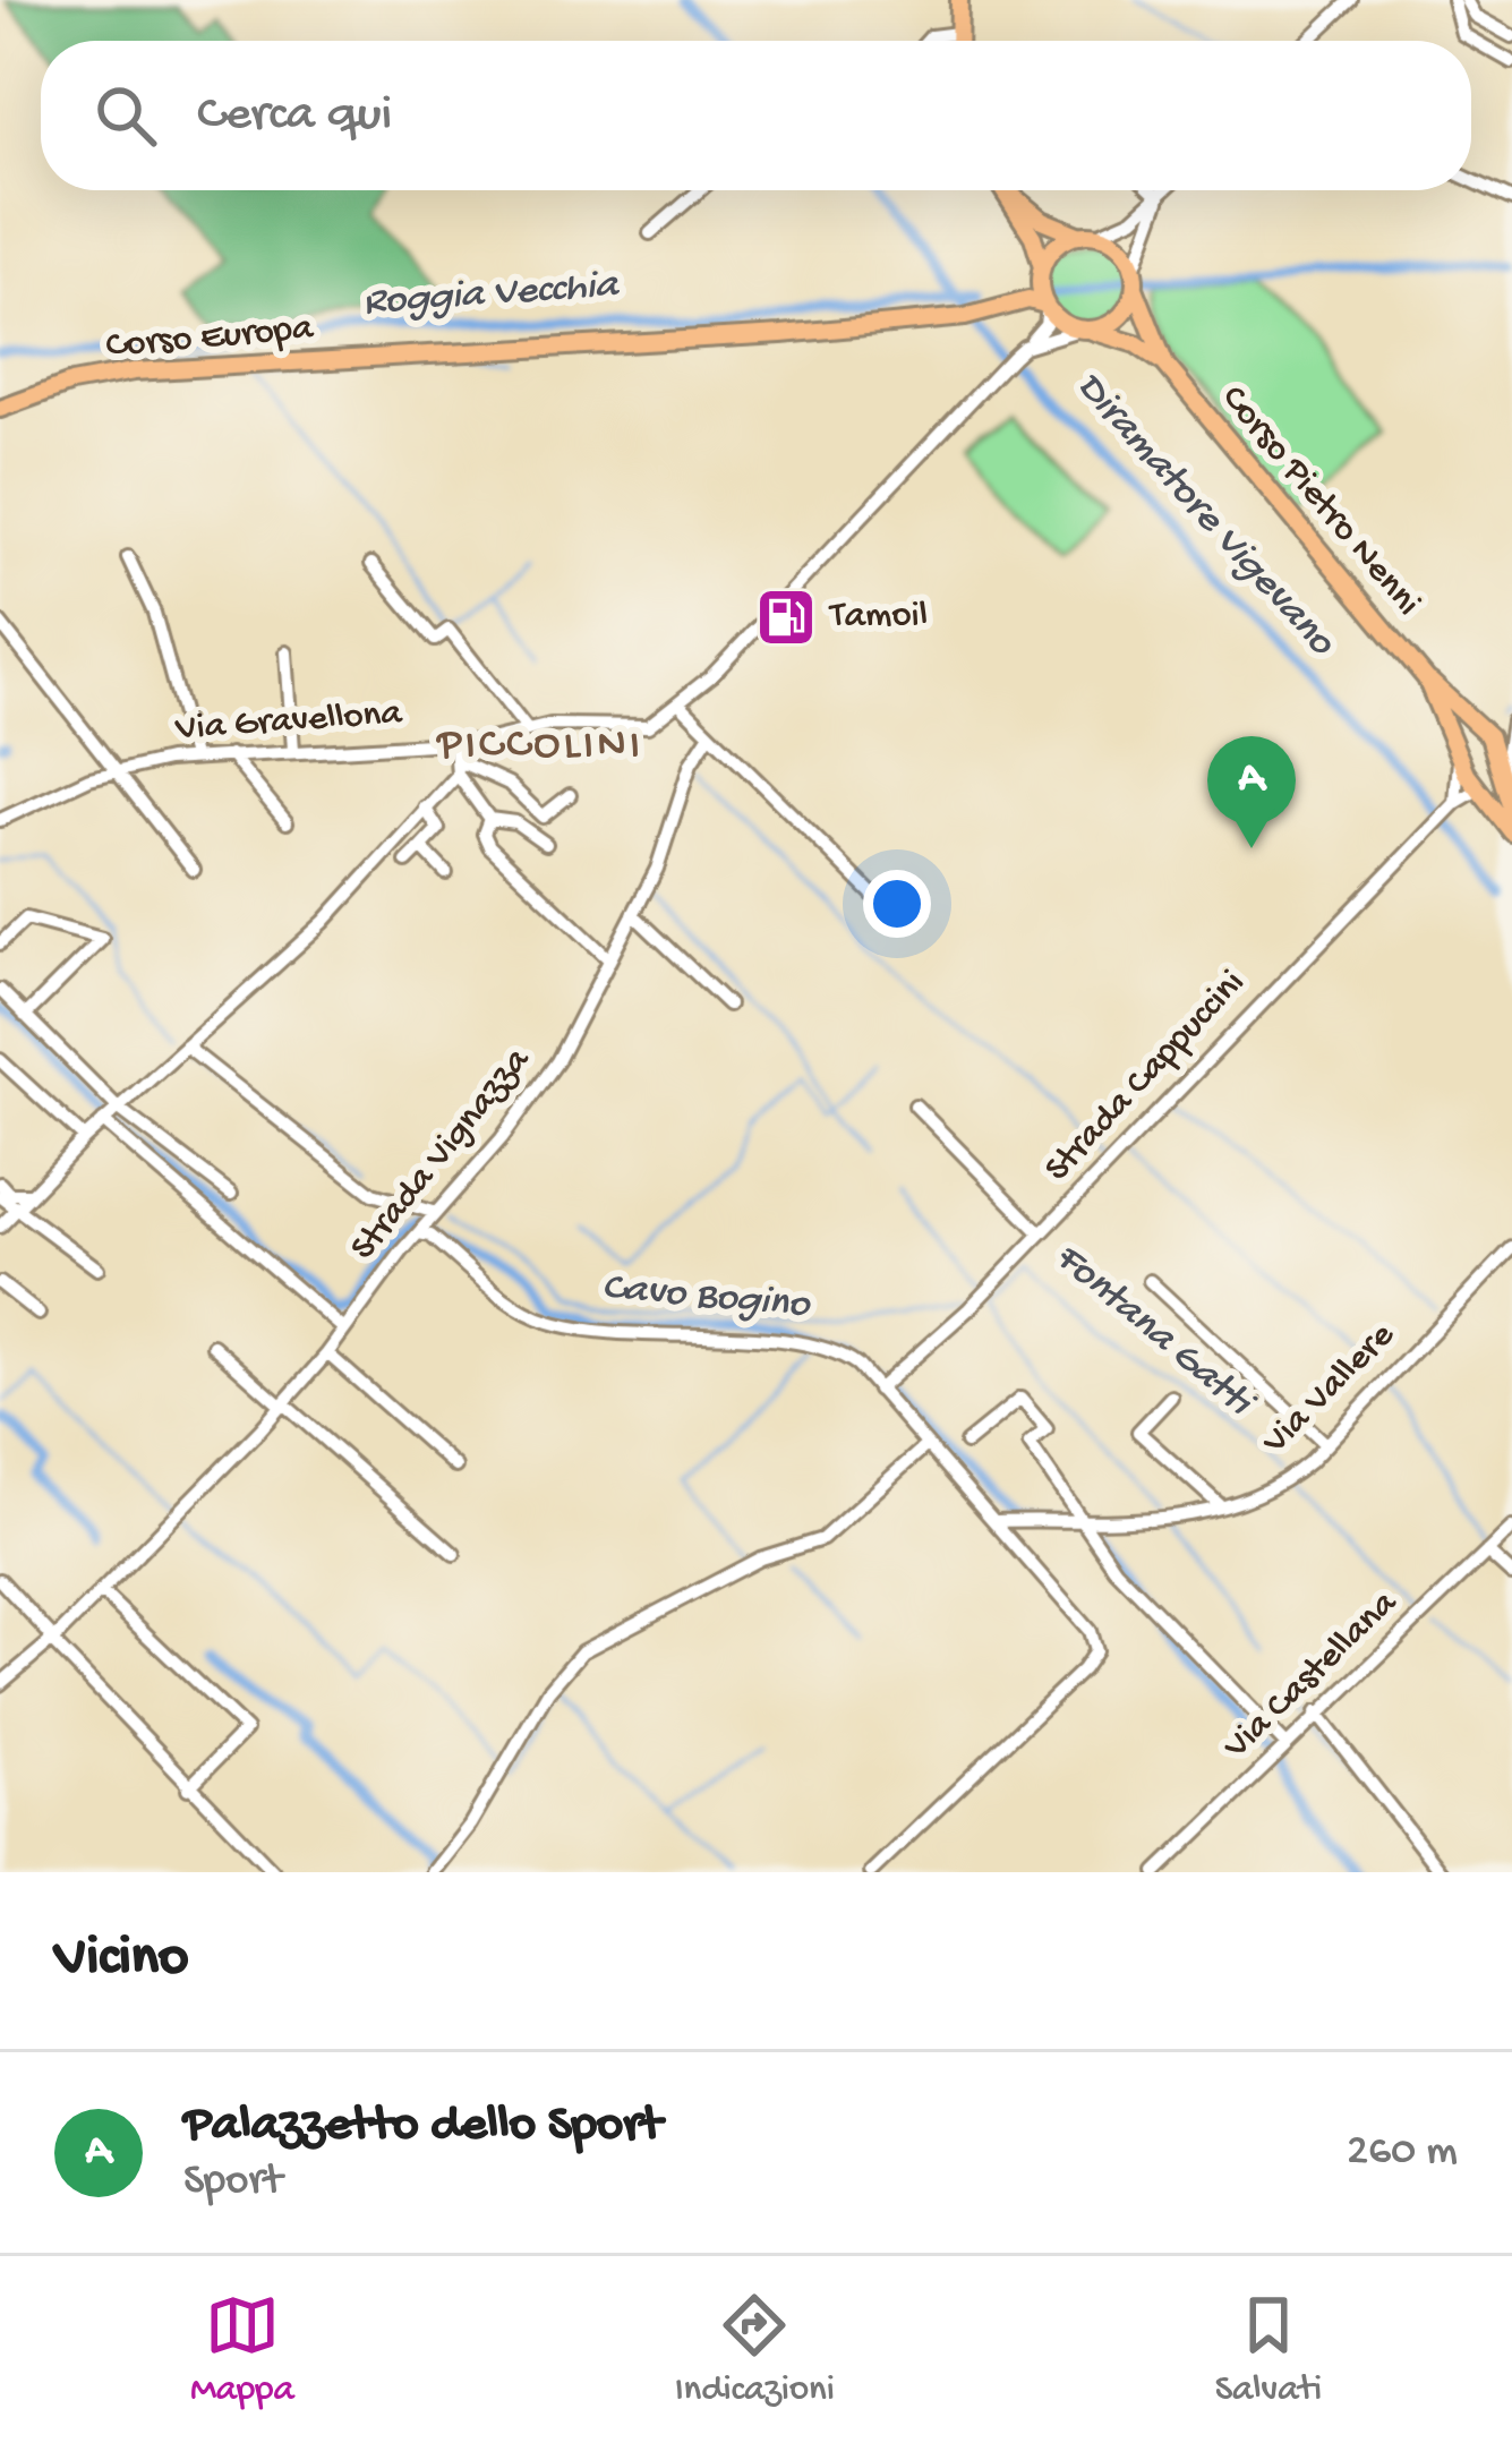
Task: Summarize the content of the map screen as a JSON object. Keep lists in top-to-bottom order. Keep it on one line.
{"streets":{"main road":["Corso Europa","Corso Pietro Nenni"],"street":["Via Gravellona","Strada Cappuccini","Strada Vignazza","Via Vallere","Via Castellana"]},"crossings":[["Corso Pietro Nenni","Via Gravellona"],["Corso Pietro Nenni","Strada Cappuccini"]],"districts":["PICCOLINI"],"water":["Roggia Vecchia","Diramatore Vigevano","Cavo Bogino","Fontana Gatti"],"places":{"fuel station":["Tamoil"]},"page":{"search":"Cerca qui","pins":"A","heading":"Vicino","list":[{"mark":"A","name":"Palazzetto dello Sport","note":"Sport","value":"260 m"}],"nav":["Mappa","Indicazioni","Salvati"]}}
